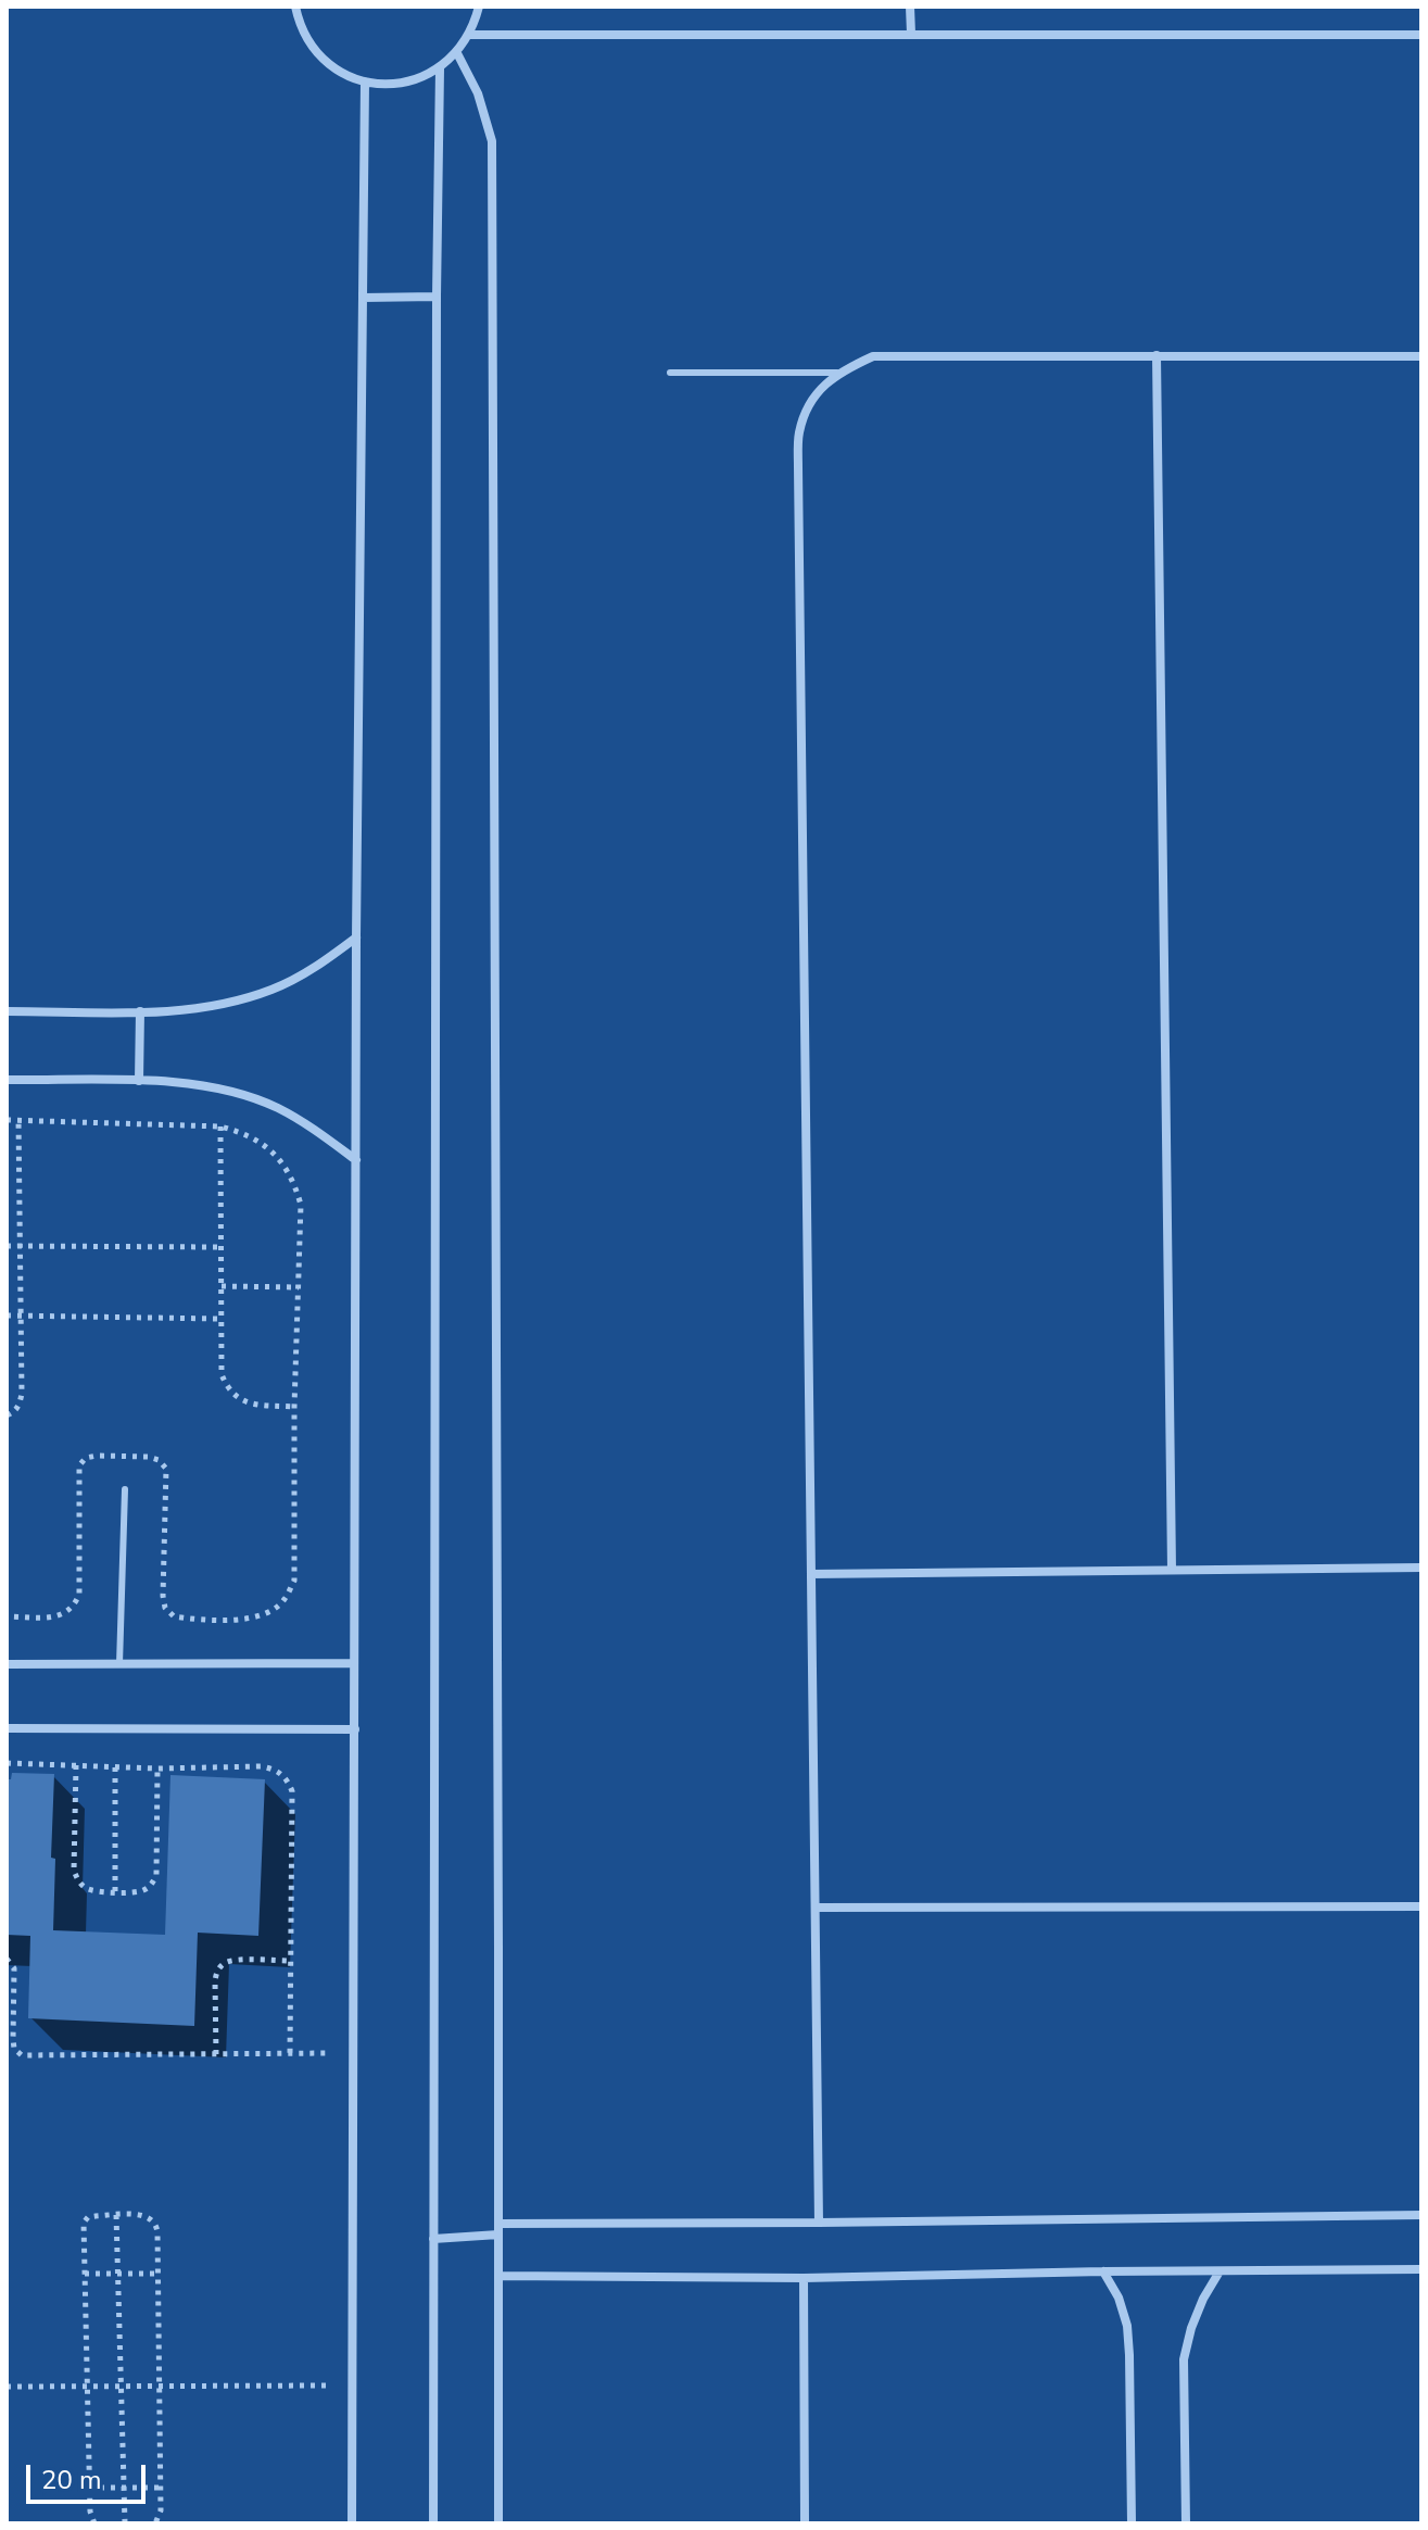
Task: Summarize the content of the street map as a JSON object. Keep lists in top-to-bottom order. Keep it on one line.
{"scale_bar":"20 m"}
